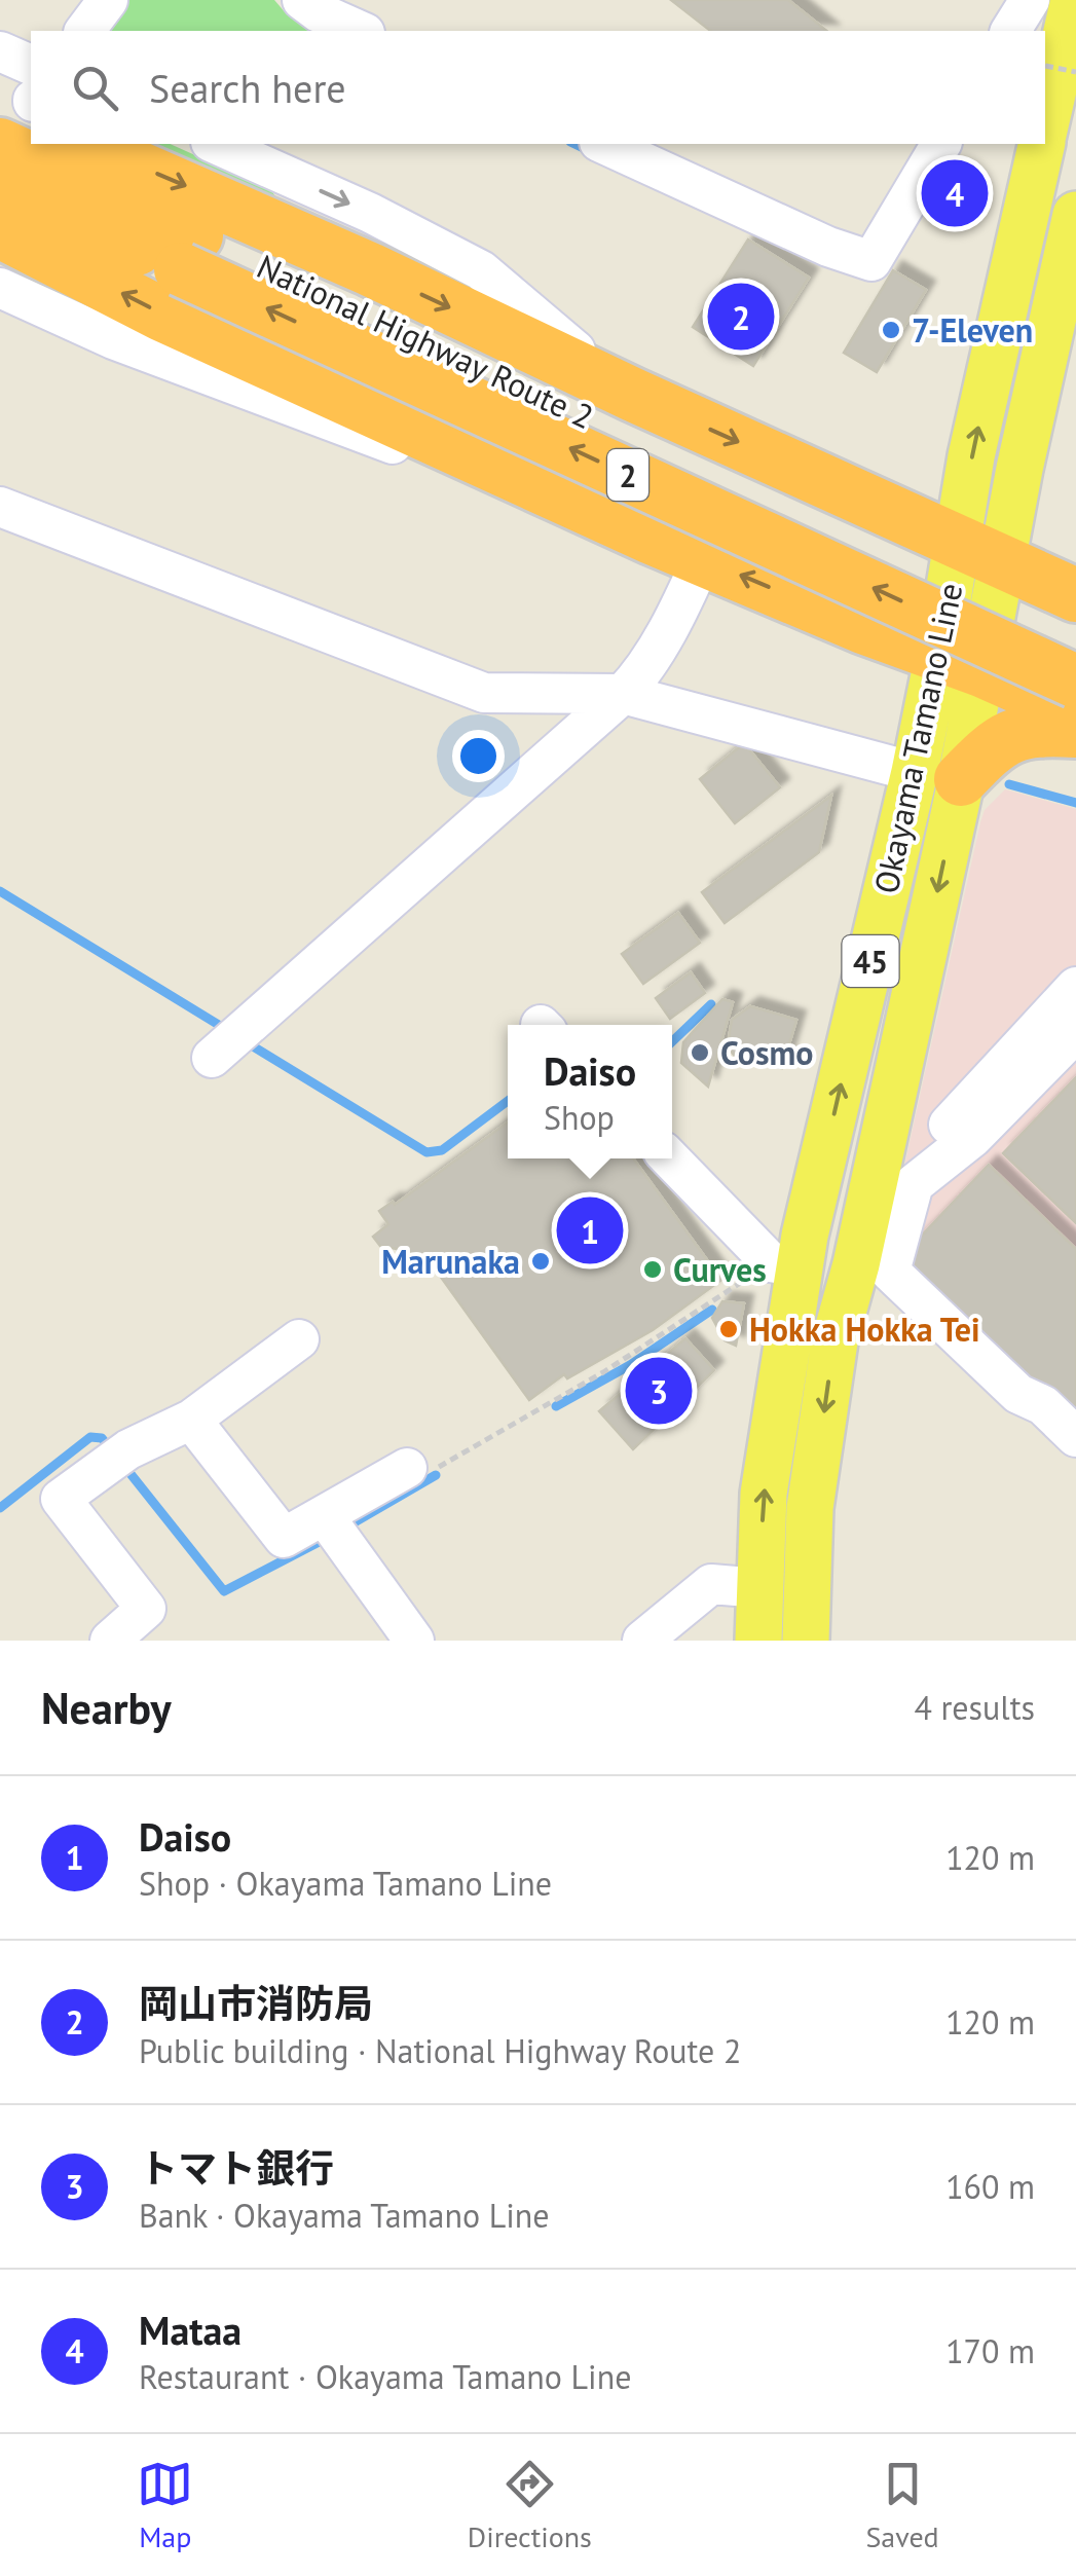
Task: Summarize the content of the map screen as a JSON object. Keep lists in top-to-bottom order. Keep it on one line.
{"streets":{"highway":["National Highway Route 2","2"],"main road":["Okayama Tamano Line","45"]},"places":["7-Eleven","Cosmo","Marunaka","Curves","Hokka Hokka Tei"],"page":{"search":"Search here","pins":["4","2","1","3"],"popup":["Daiso","Shop"],"heading":["Nearby","4 results"],"list":[{"mark":"1","name":"Daiso","note":"Shop · Okayama Tamano Line","value":"120 m"},{"mark":"2","name":"岡山市消防局","note":"Public building · National Highway Route 2","value":"120 m"},{"mark":"3","name":"トマト銀行","note":"Bank · Okayama Tamano Line","value":"160 m"},{"mark":"4","name":"Mataa","note":"Restaurant · Okayama Tamano Line","value":"170 m"}],"nav":["Map","Directions","Saved"]}}
